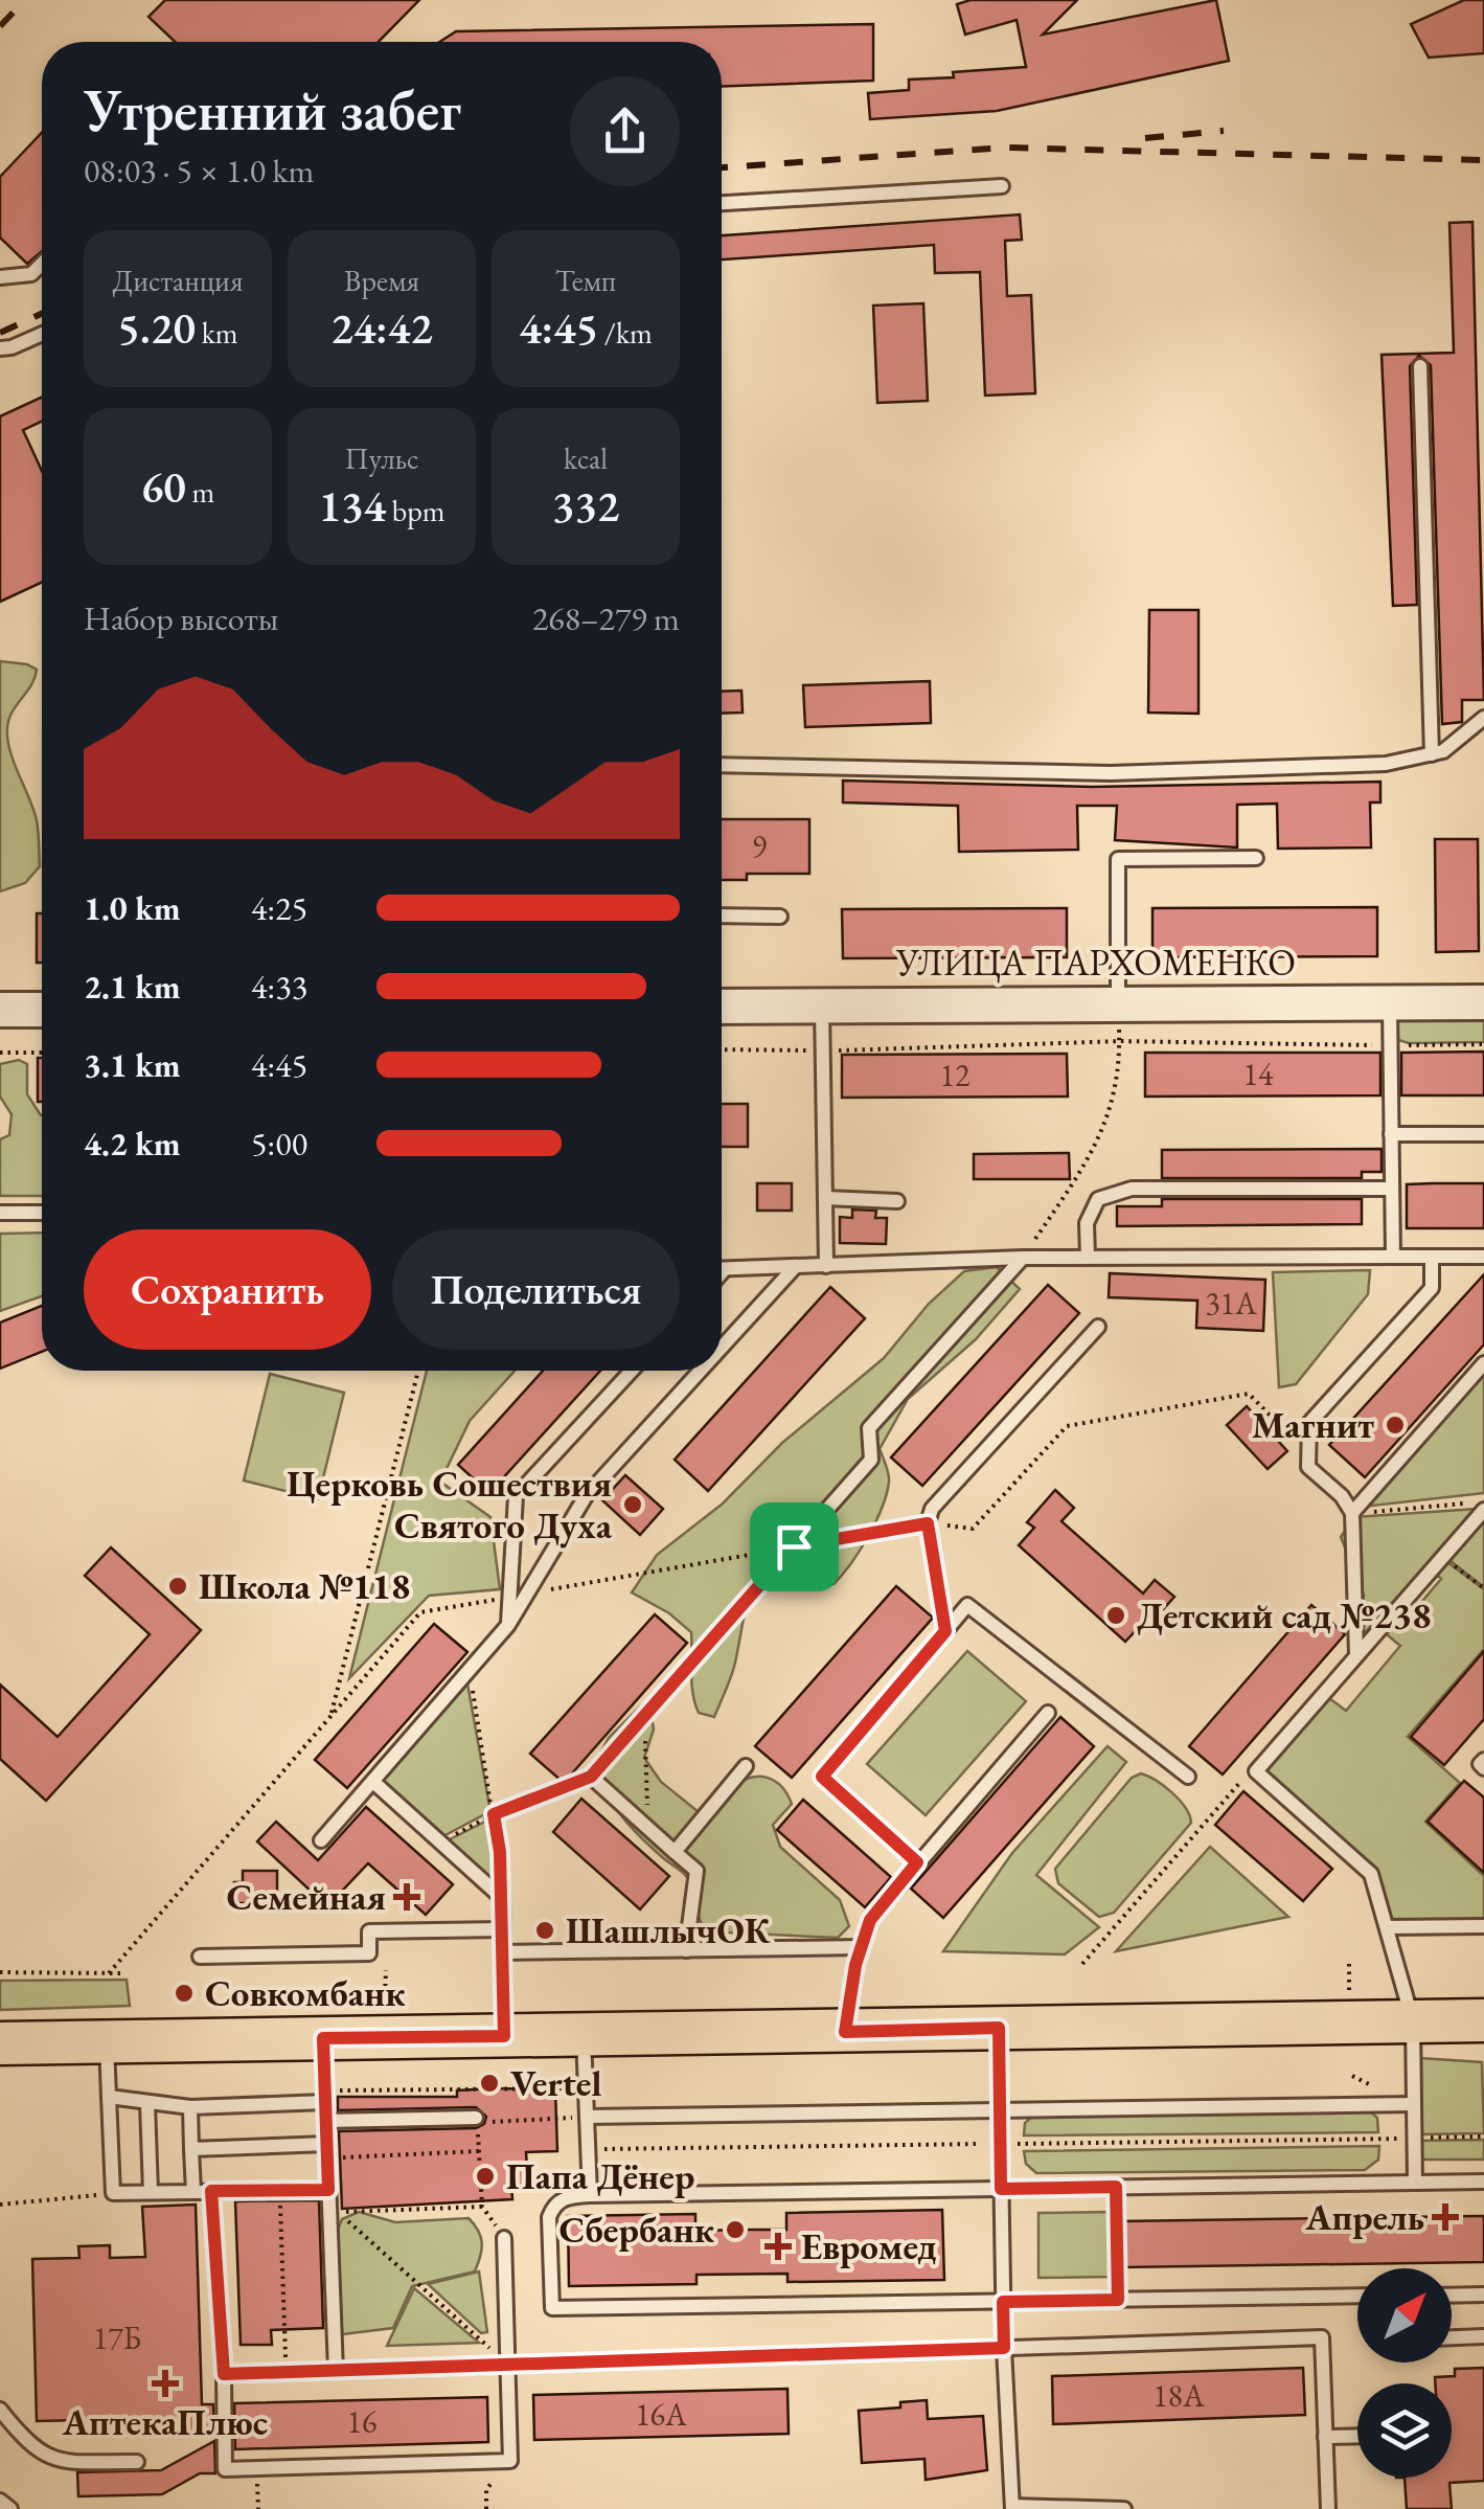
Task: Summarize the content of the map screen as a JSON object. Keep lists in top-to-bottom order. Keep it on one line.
{"streets":{"street":["УЛИЦА ПАРХОМЕНКО"]},"places":{"other":["Магнит","Церковь Сошествия Святого Духа","Школа №118","Детский сад №238","ШашлычОК","Совкомбанк","Vertel","Папа Дёнер","Сбербанк"],"health":["Семейная","Апрель","Евромед","АптекаПлюс"]},"house_numbers":["9","14","12","31А","17Б","18А","16А","16"],"north":"top right","page":{"heading":["Утренний забег","08:03 · 5 × 1.0 km"],"stats":[["Дистанция","5.20 km"],["Время","24:42"],["Темп","4:45 /km"],["60 m"],["Пульс","134 bpm"],["kcal","332"]],"chart":["Набор высоты","268–279 m"],"list":[{"name":"1.0 km","note":"4:25"},{"name":"2.1 km","note":"4:33"},{"name":"3.1 km","note":"4:45"},{"name":"4.2 km","note":"5:00"}],"buttons":["Сохранить","Поделиться"]}}
